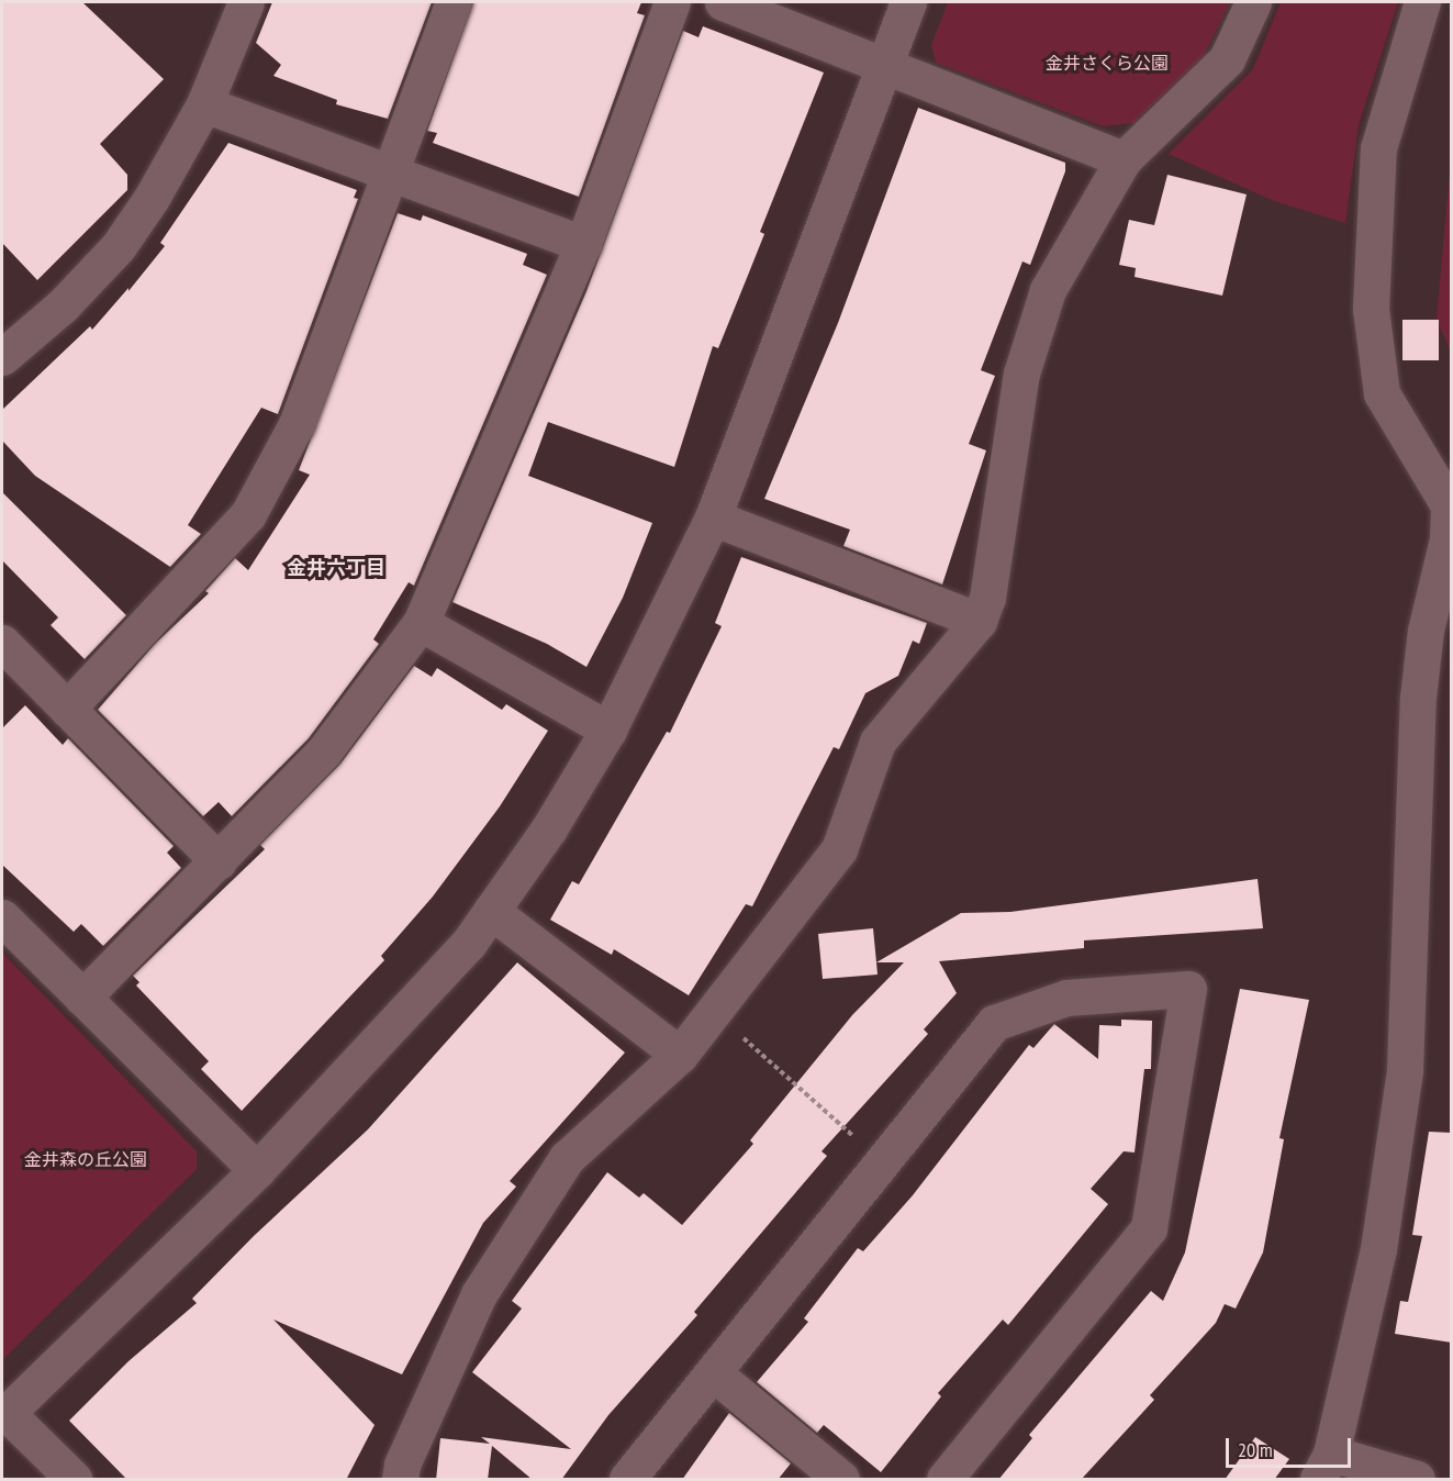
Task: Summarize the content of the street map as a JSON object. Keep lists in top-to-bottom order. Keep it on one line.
{"districts":["金井六丁目"],"parks":["金井さくら公園","金井森の丘公園"],"scale_bar":"20 m"}
